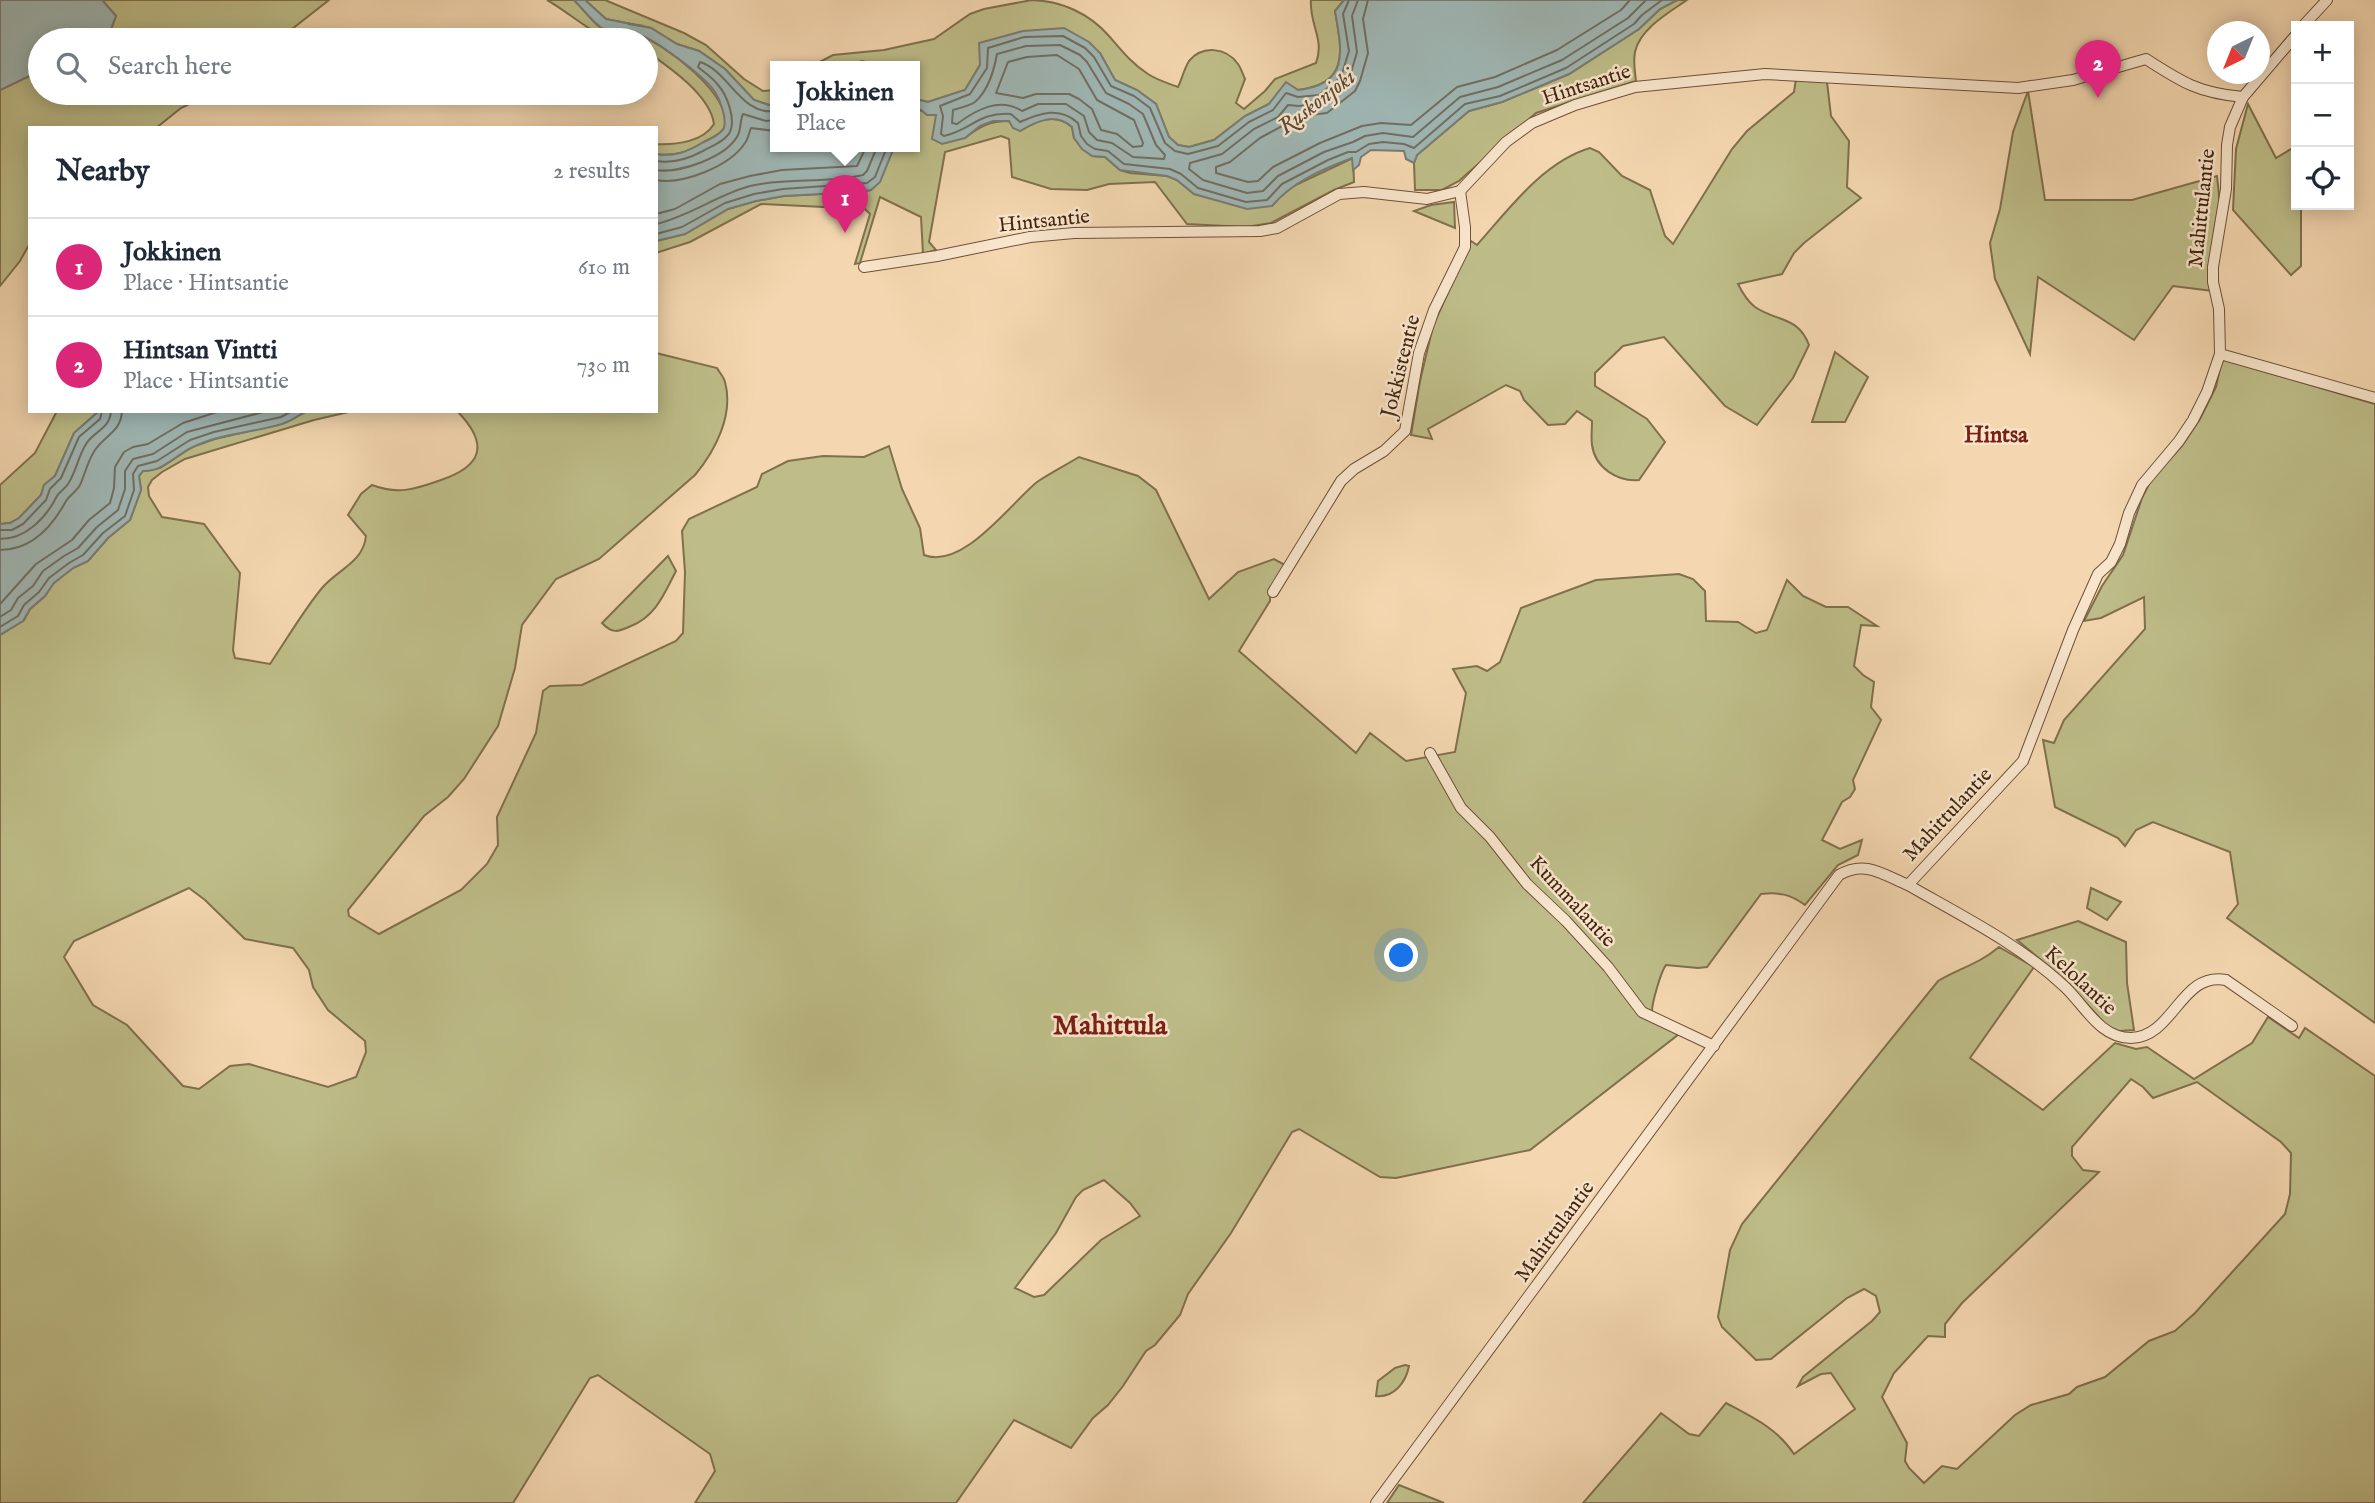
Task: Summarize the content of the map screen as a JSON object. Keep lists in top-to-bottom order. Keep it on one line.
{"streets":{"street":["Hintsantie","Mahittulantie","Jokkistentie","Kummalantie","Kelolantie"]},"crossings":[["Hintsantie","Mahittulantie"],["Hintsantie","Jokkistentie"],["Mahittulantie","Kummalantie"],["Mahittulantie","Kelolantie"]],"districts":["Hintsa","Mahittula"],"water":["Ruskonjoki"],"north":"bottom left","page":{"map_buttons":["+","−"],"search":"Search here","pins":["2","1"],"popup":["Jokkinen","Place"],"heading":["Nearby","2 results"],"list":[{"mark":"1","name":"Jokkinen","note":"Place · Hintsantie","value":"610 m"},{"mark":"2","name":"Hintsan Vintti","note":"Place · Hintsantie","value":"730 m"}]}}
